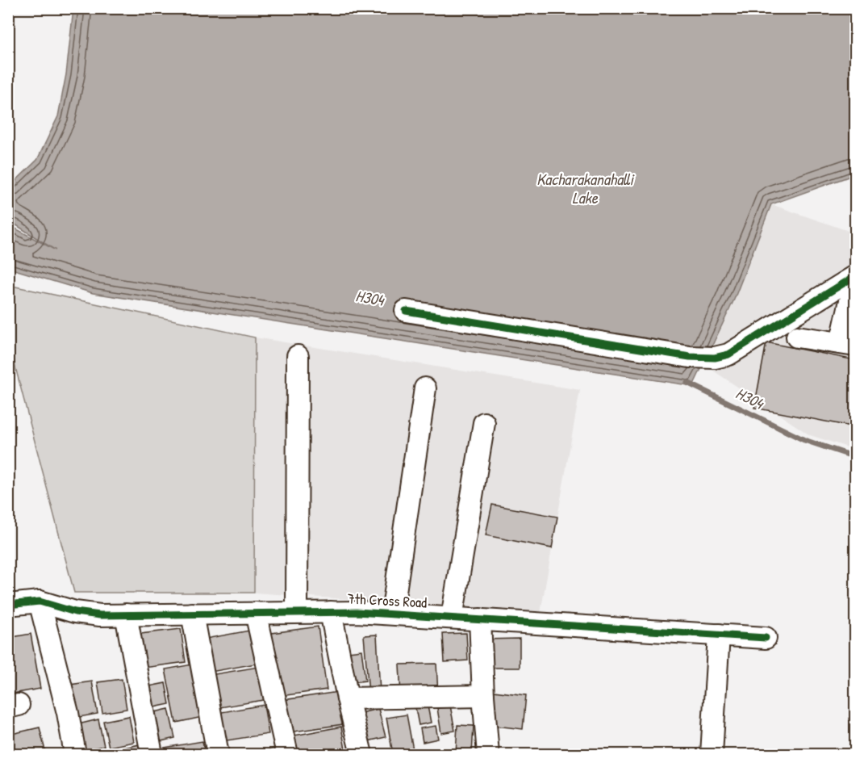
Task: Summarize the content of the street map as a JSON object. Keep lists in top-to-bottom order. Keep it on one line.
{"streets":{"street":["7th Cross Road"]},"water":["Kacharakanahalli Lake","H304"]}
